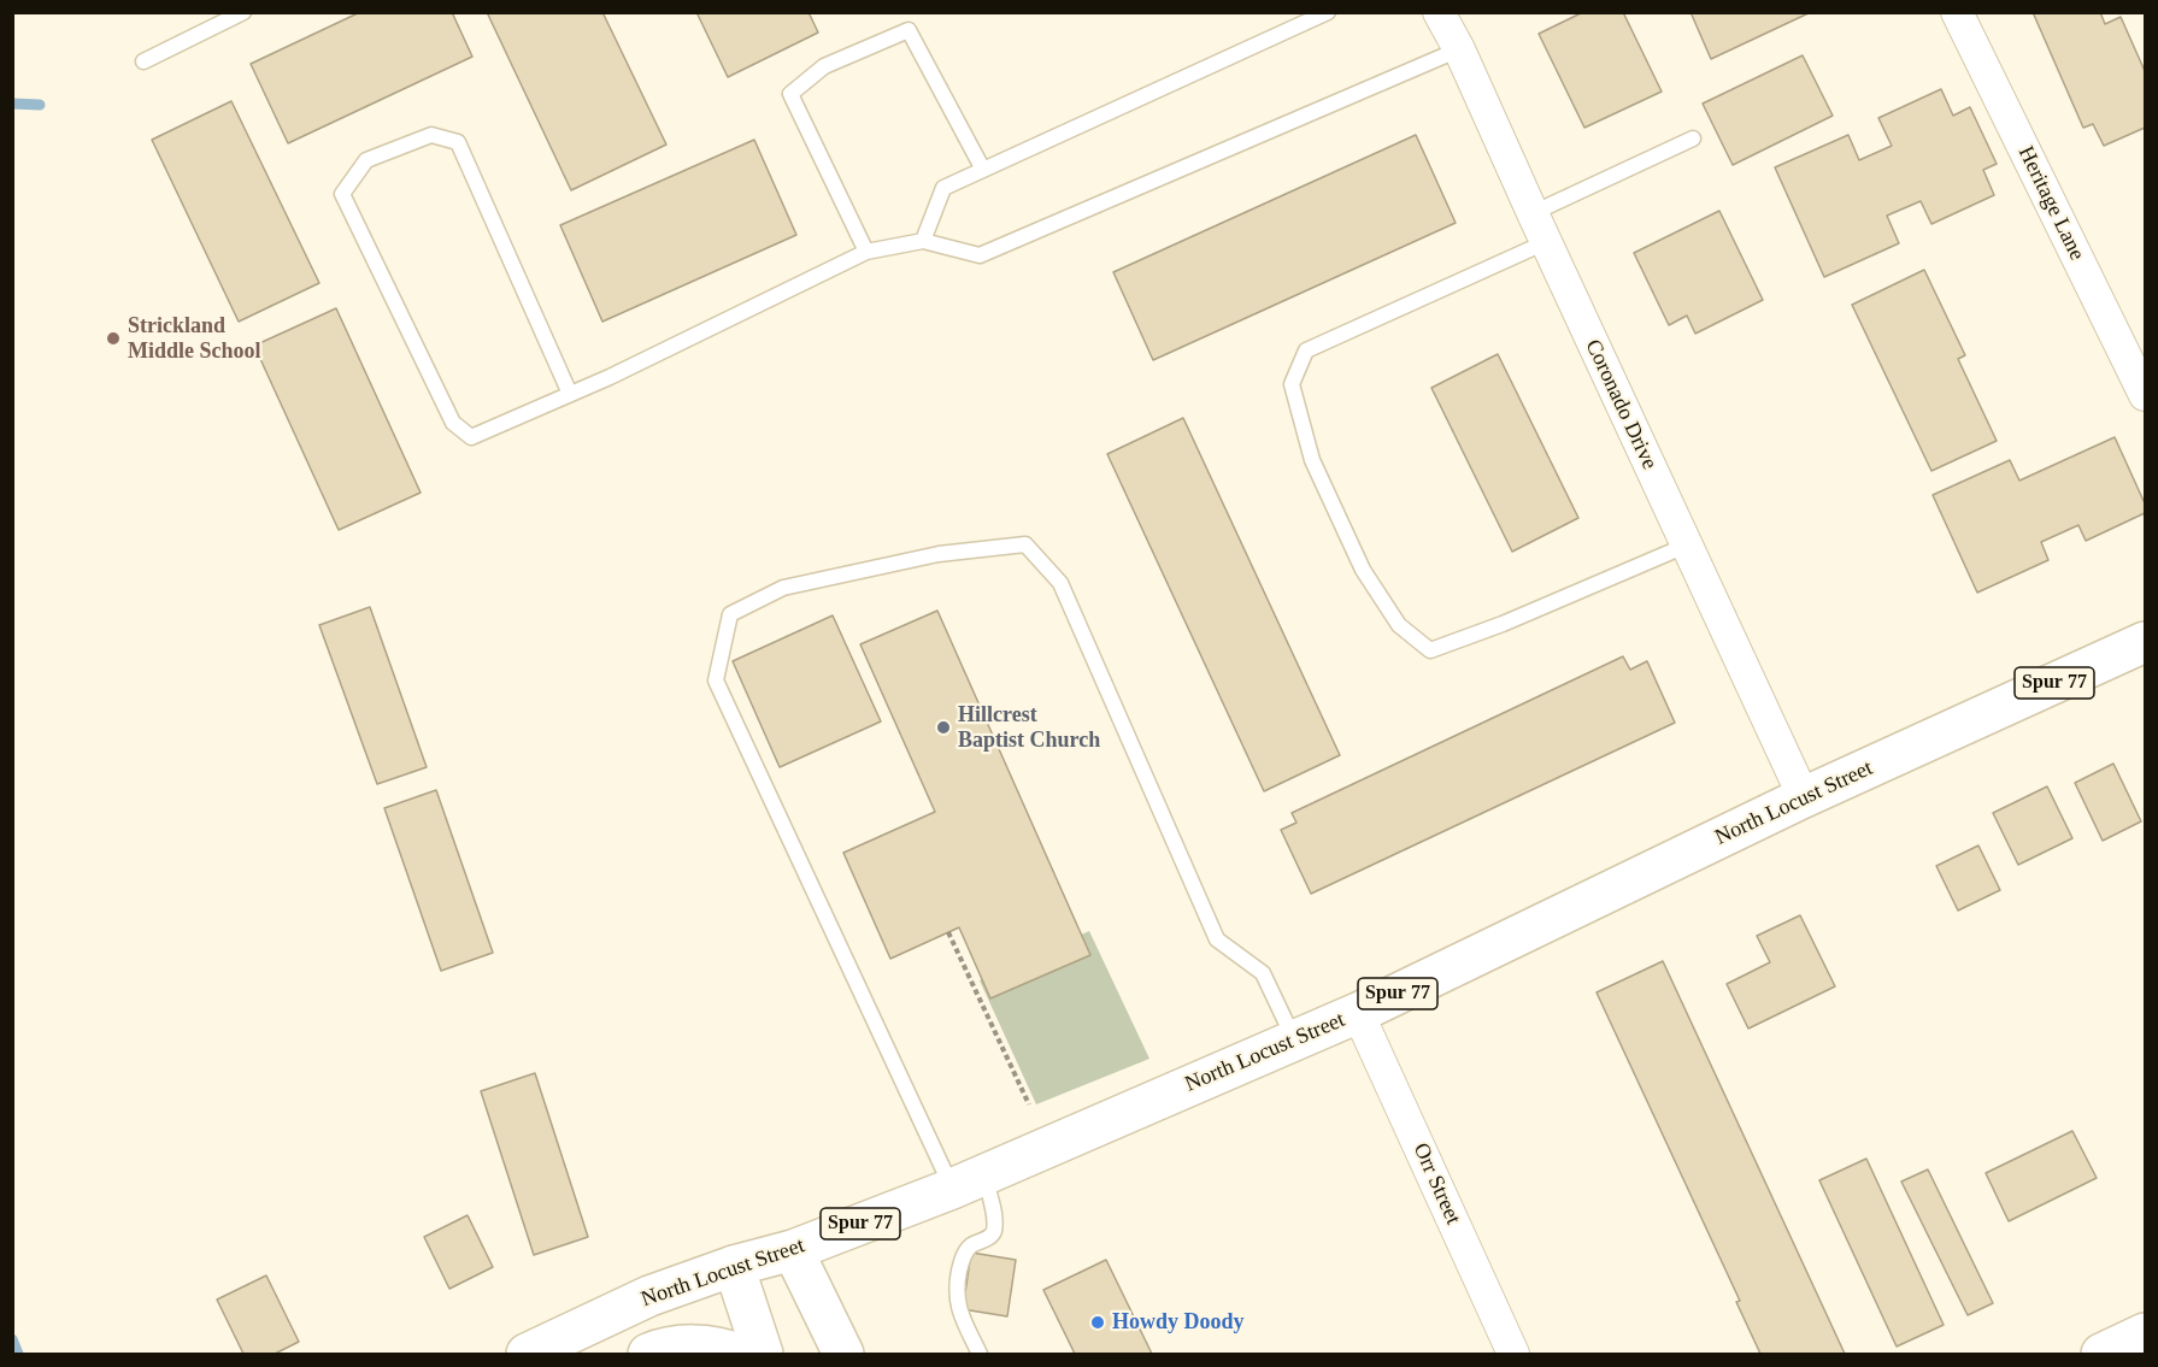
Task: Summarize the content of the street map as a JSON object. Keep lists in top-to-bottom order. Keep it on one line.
{"streets":{"main road":["Spur 77","North Locust Street"],"street":["Heritage Lane","Coronado Drive","Orr Street"]},"crossings":[["Coronado Drive","North Locust Street"],["North Locust Street","Orr Street"]],"places":["Strickland Middle School","Hillcrest Baptist Church","Howdy Doody"]}
